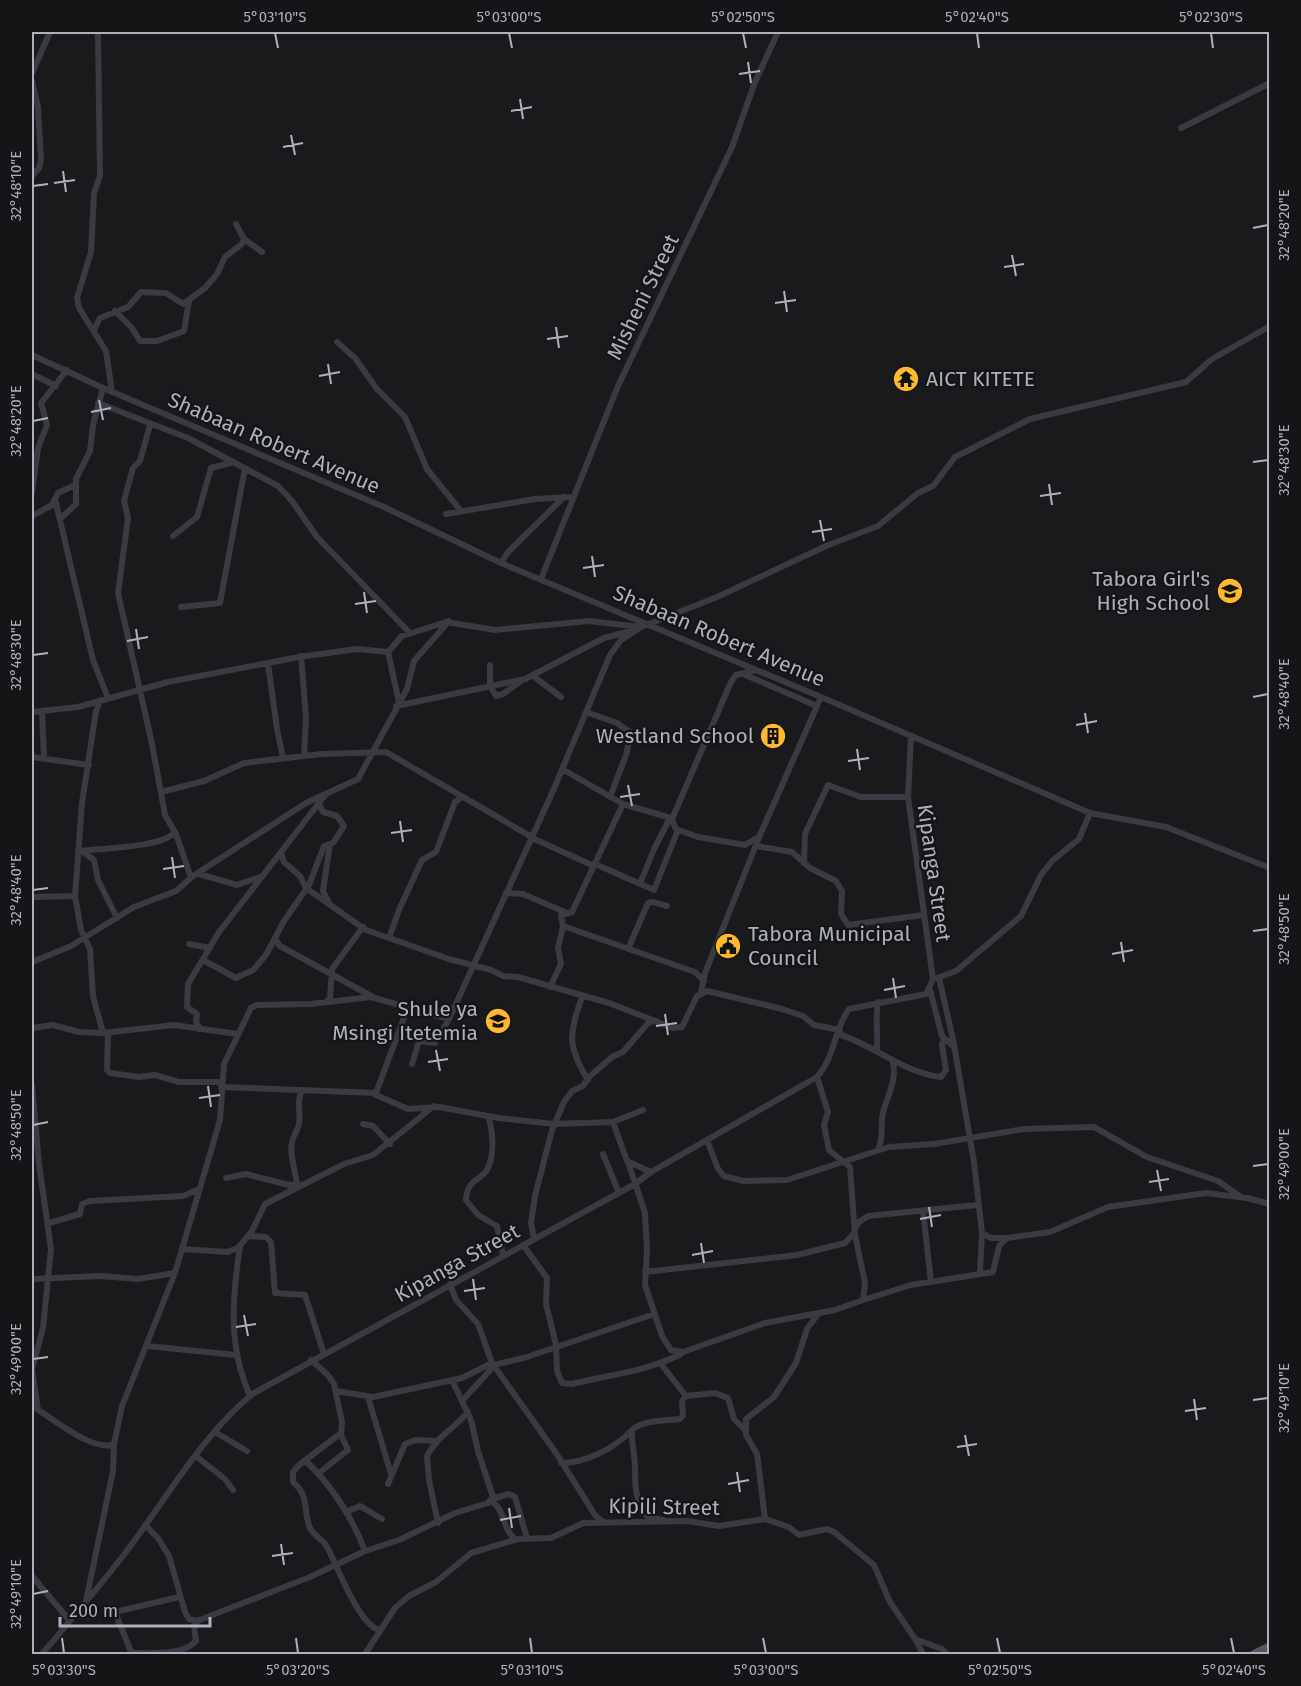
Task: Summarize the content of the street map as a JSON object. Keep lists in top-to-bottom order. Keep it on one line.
{"streets":{"street":["Misheni Street","Shabaan Robert Avenue","Kipanga Street","Kipili Street"]},"crossings":[["Misheni Street","Shabaan Robert Avenue"],["Shabaan Robert Avenue","Kipanga Street"]],"places":{"temple":["AICT KITETE"],"school or university":["Tabora Girl's High School","Shule ya Msingi Itetemia"],"building":["Westland School"],"public building":["Tabora Municipal Council"]},"scale_bar":"200 m","coordinates":["5°03'10\"S","5°03'00\"S","5°02'50\"S","5°02'40\"S","5°02'30\"S","32°48'10\"E","32°48'20\"E","32°48'30\"E","32°48'40\"E","32°48'50\"E","32°49'00\"E","32°49'10\"E","5°03'30\"S","5°03'20\"S"]}
